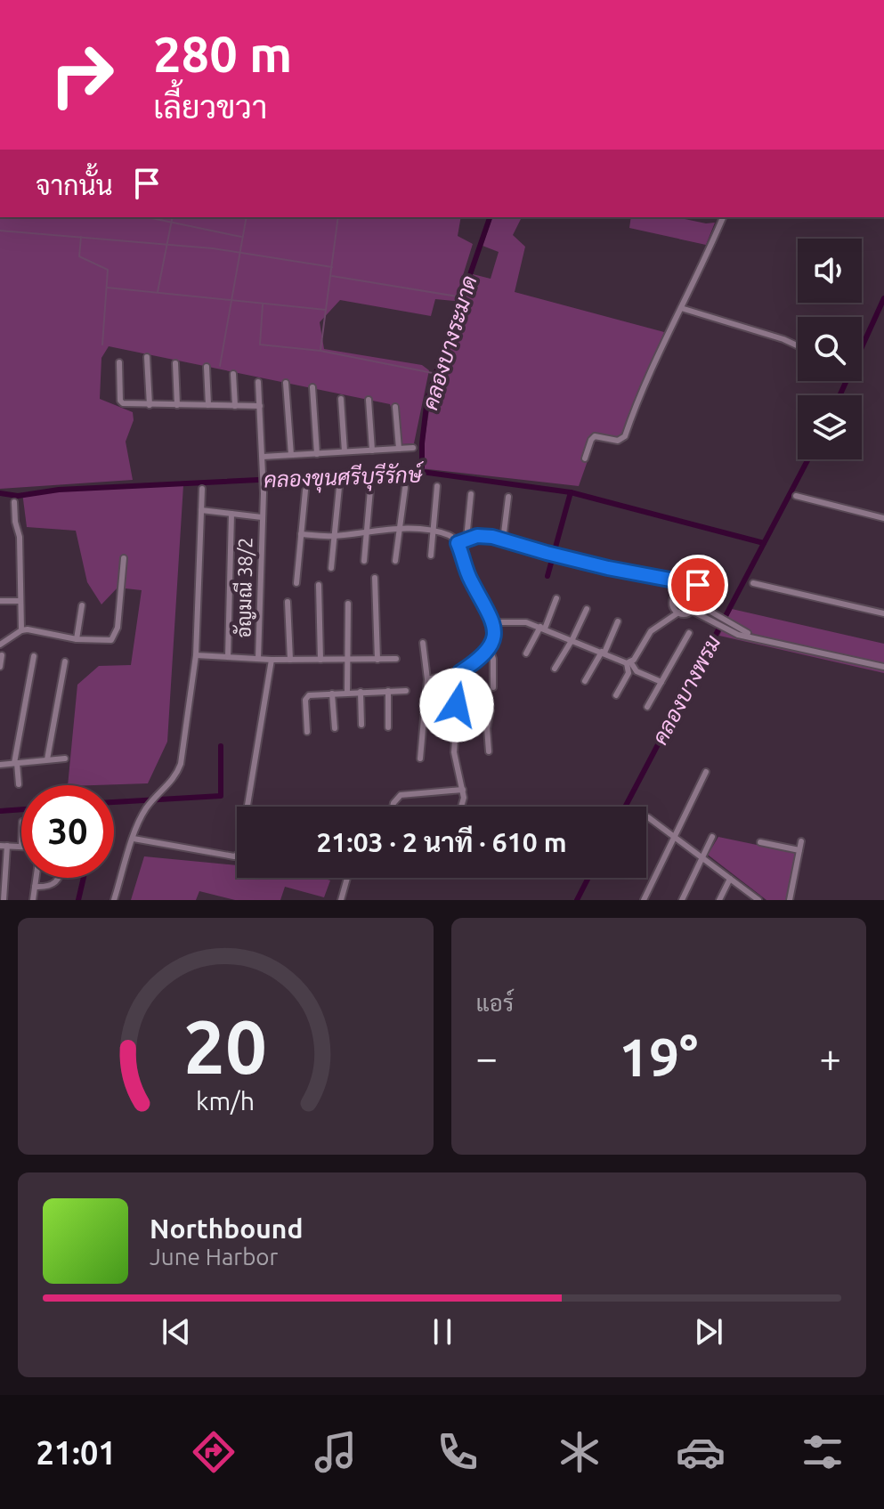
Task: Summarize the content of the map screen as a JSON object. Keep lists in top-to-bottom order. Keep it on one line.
{"streets":{"street":["อัญมณี 38/2"]},"water":["คลองบางระมาด","คลองขุนศรีบุรีรักษ์","คลองบางพรม"],"page":{"turn":["280 m","เลี้ยวขวา"],"then":"จากนั้น","limit":"30","trip":"21:03 · 2 นาที · 610 m","tile":"แอร์","heat":["−","19°","+"],"song":["Northbound","June Harbor"],"tabs":"21:01","gauge":["20","km/h"]}}
